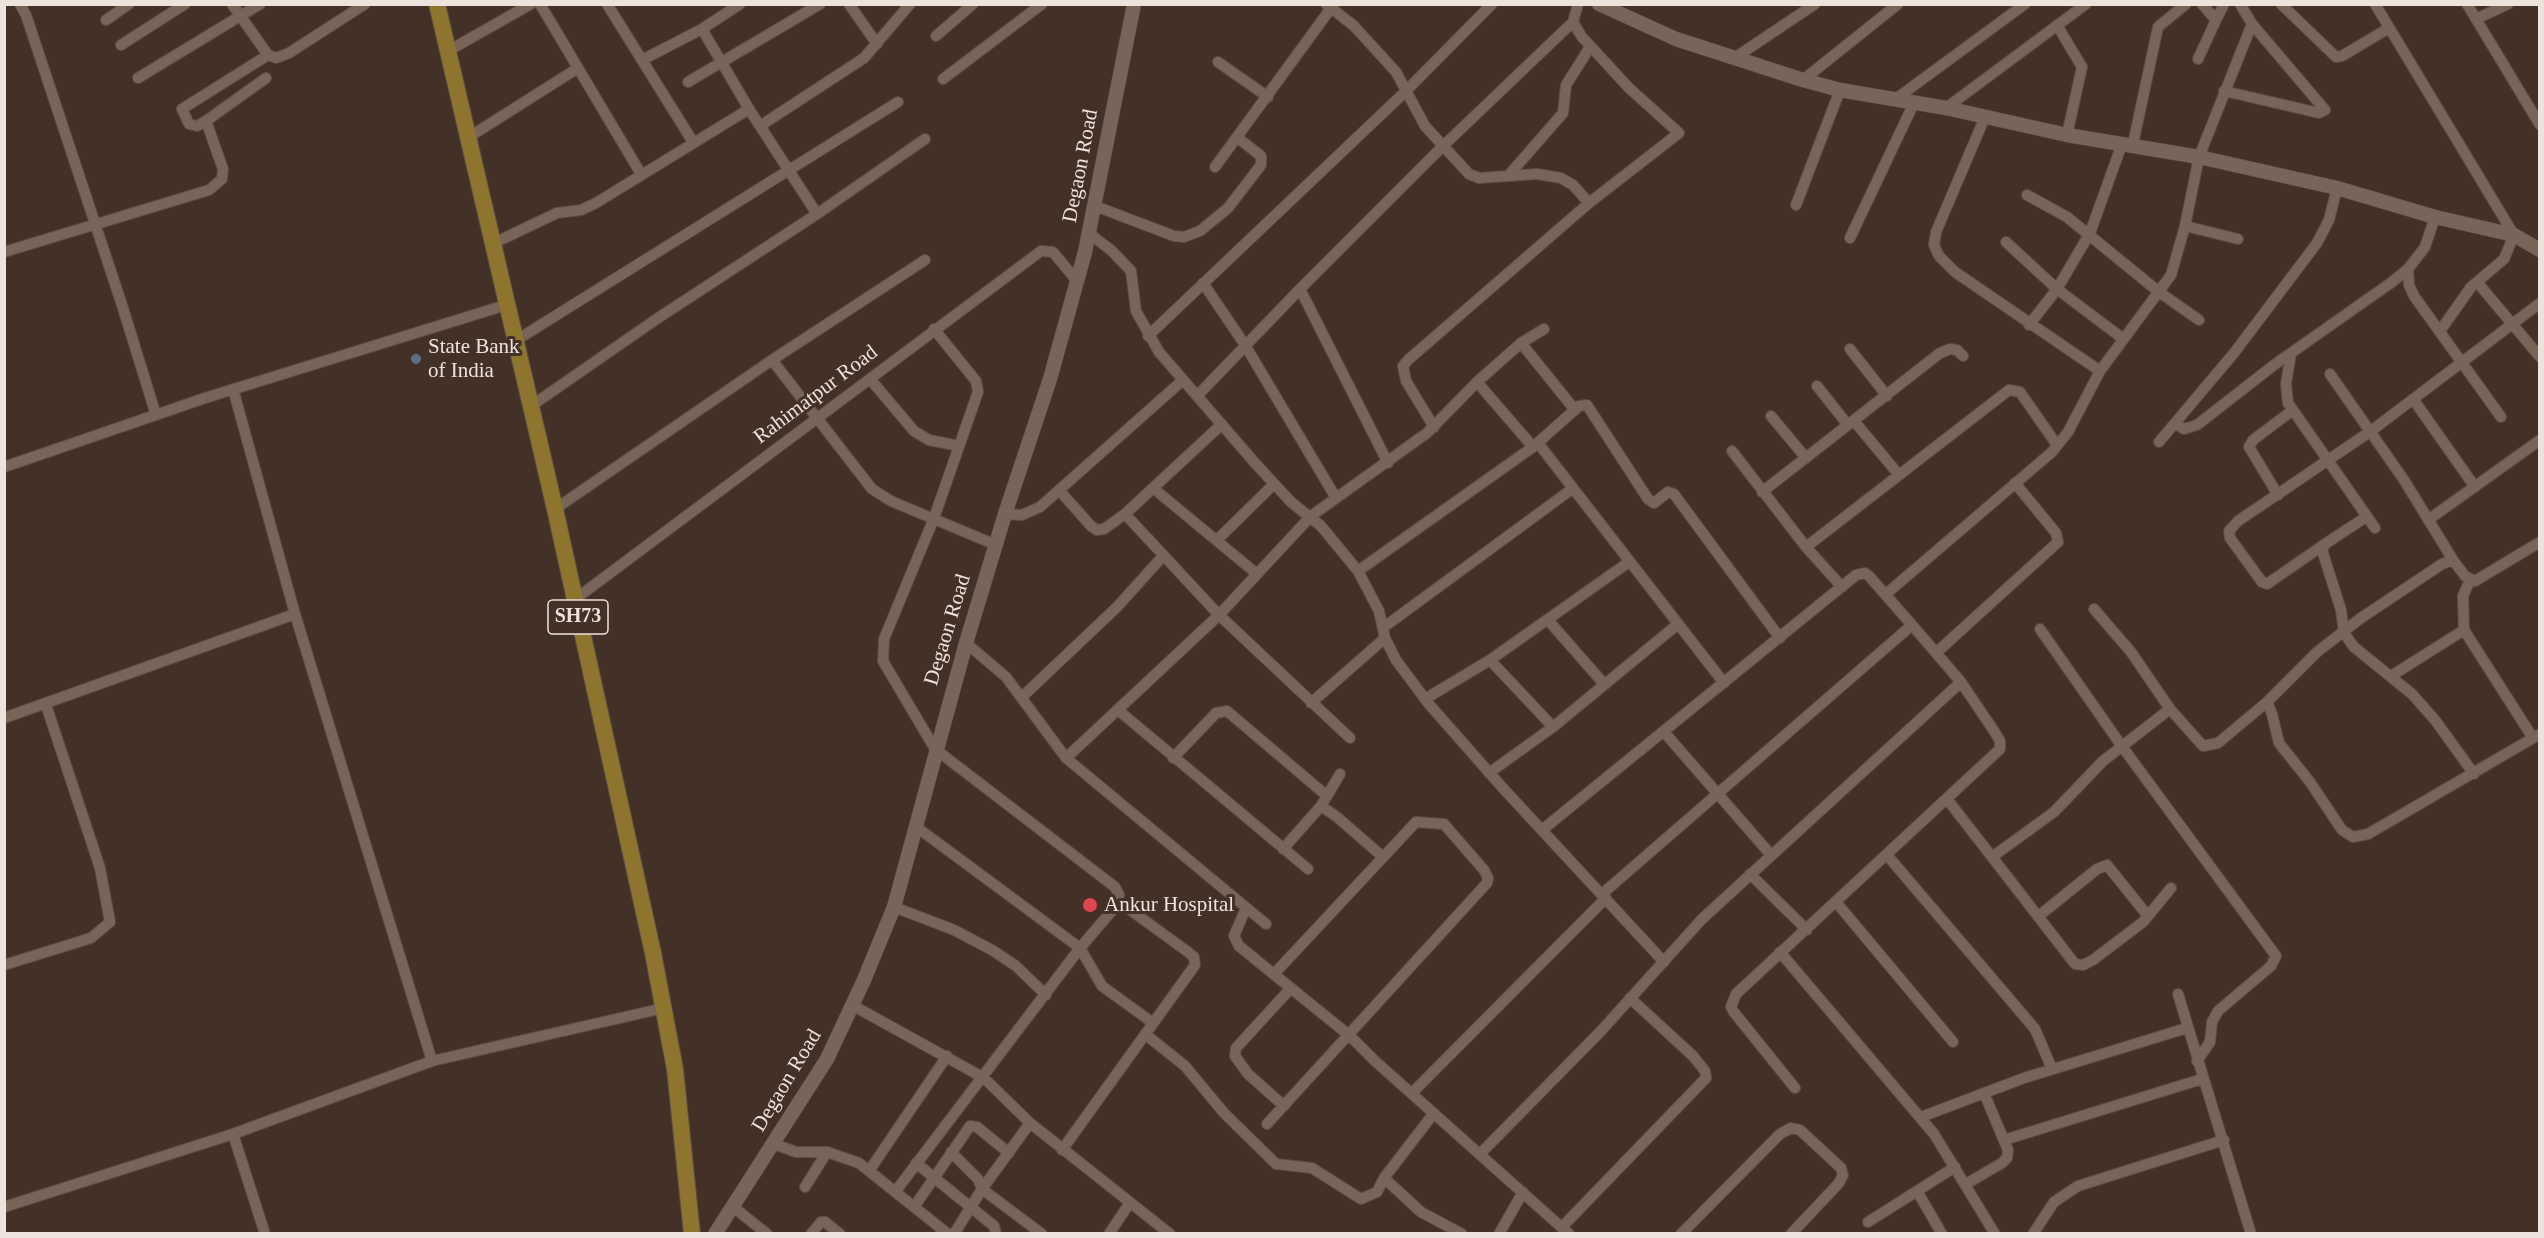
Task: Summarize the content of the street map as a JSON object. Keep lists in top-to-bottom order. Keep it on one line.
{"streets":{"main road":["SH73"],"street":["Degaon Road","Rahimatpur Road"]},"crossings":[["Degaon Road","Rahimatpur Road"],["Rahimatpur Road","SH73"]],"places":["State Bank of India","Ankur Hospital"]}
